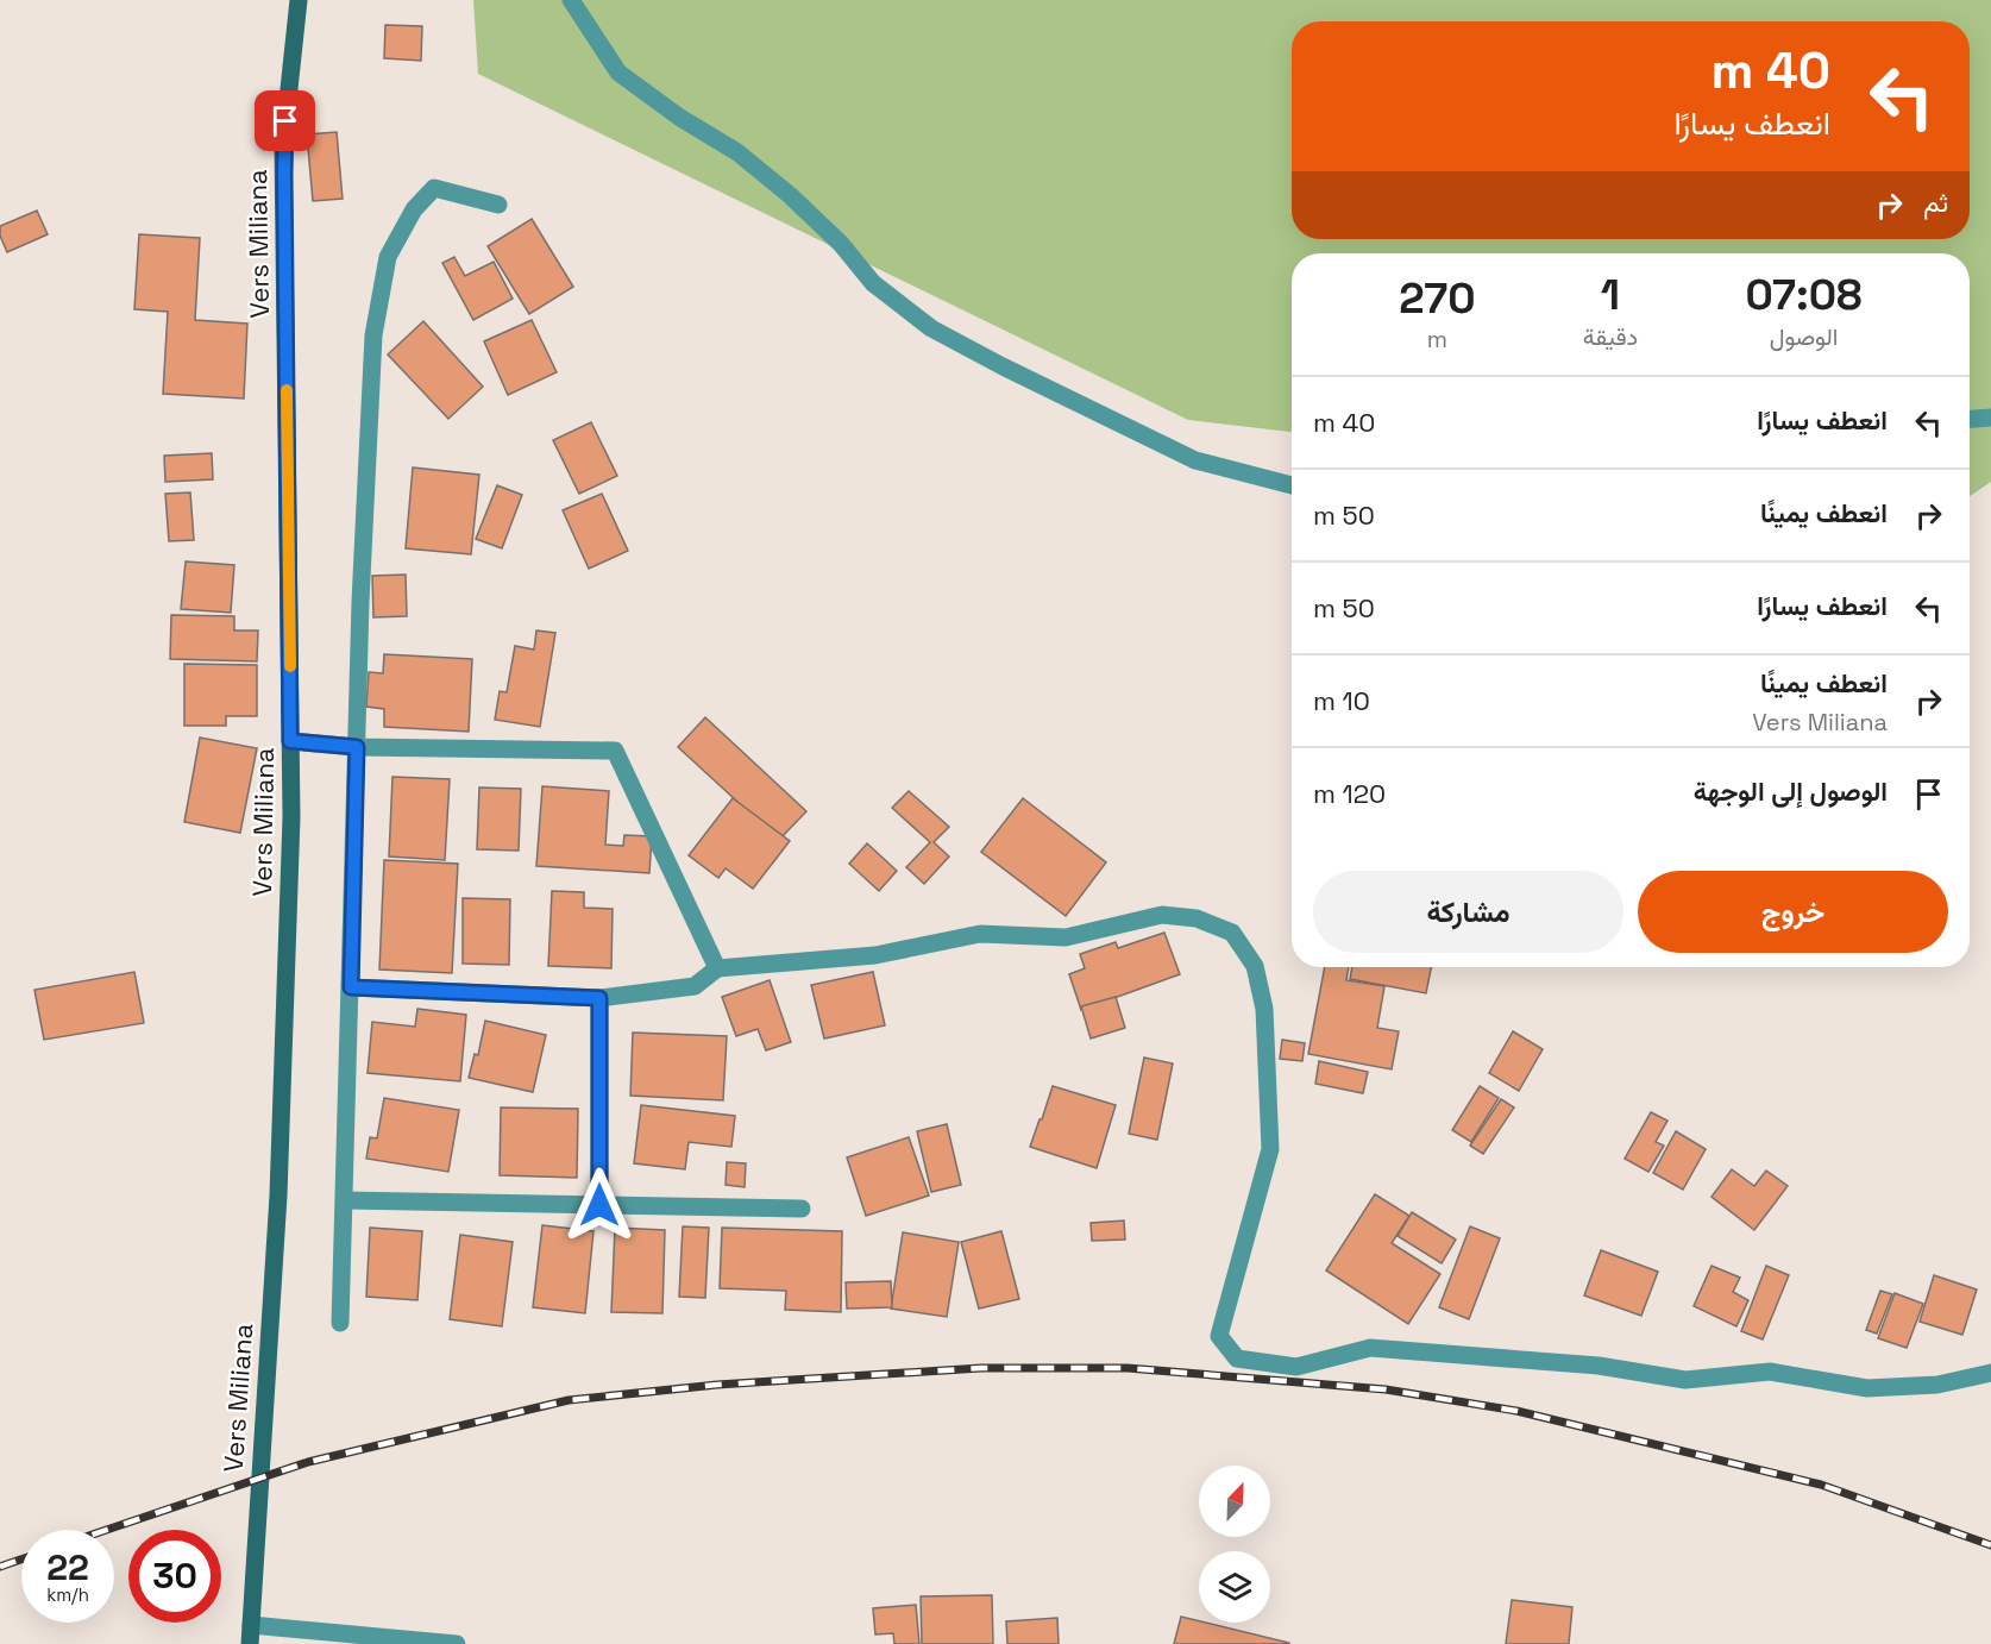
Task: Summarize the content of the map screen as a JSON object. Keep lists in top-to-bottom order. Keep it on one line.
{"streets":{"main road":["Vers Miliana"]},"north":"top right","page":{"turn":["40 m","انعطف يسارًا"],"then":"ثم","eta":["07:08","الوصول","1","دقيقة","270","m"],"list":[{"name":"انعطف يسارًا","value":"40 m"},{"name":"انعطف يمينًا","value":"50 m"},{"name":"انعطف يسارًا","value":"50 m"},{"name":"انعطف يمينًا","note":"Vers Miliana","value":"10 m"},{"name":"الوصول إلى الوجهة","value":"120 m"}],"buttons":["خروج","مشاركة"],"speed":"22 km/h","limit":"30"}}
